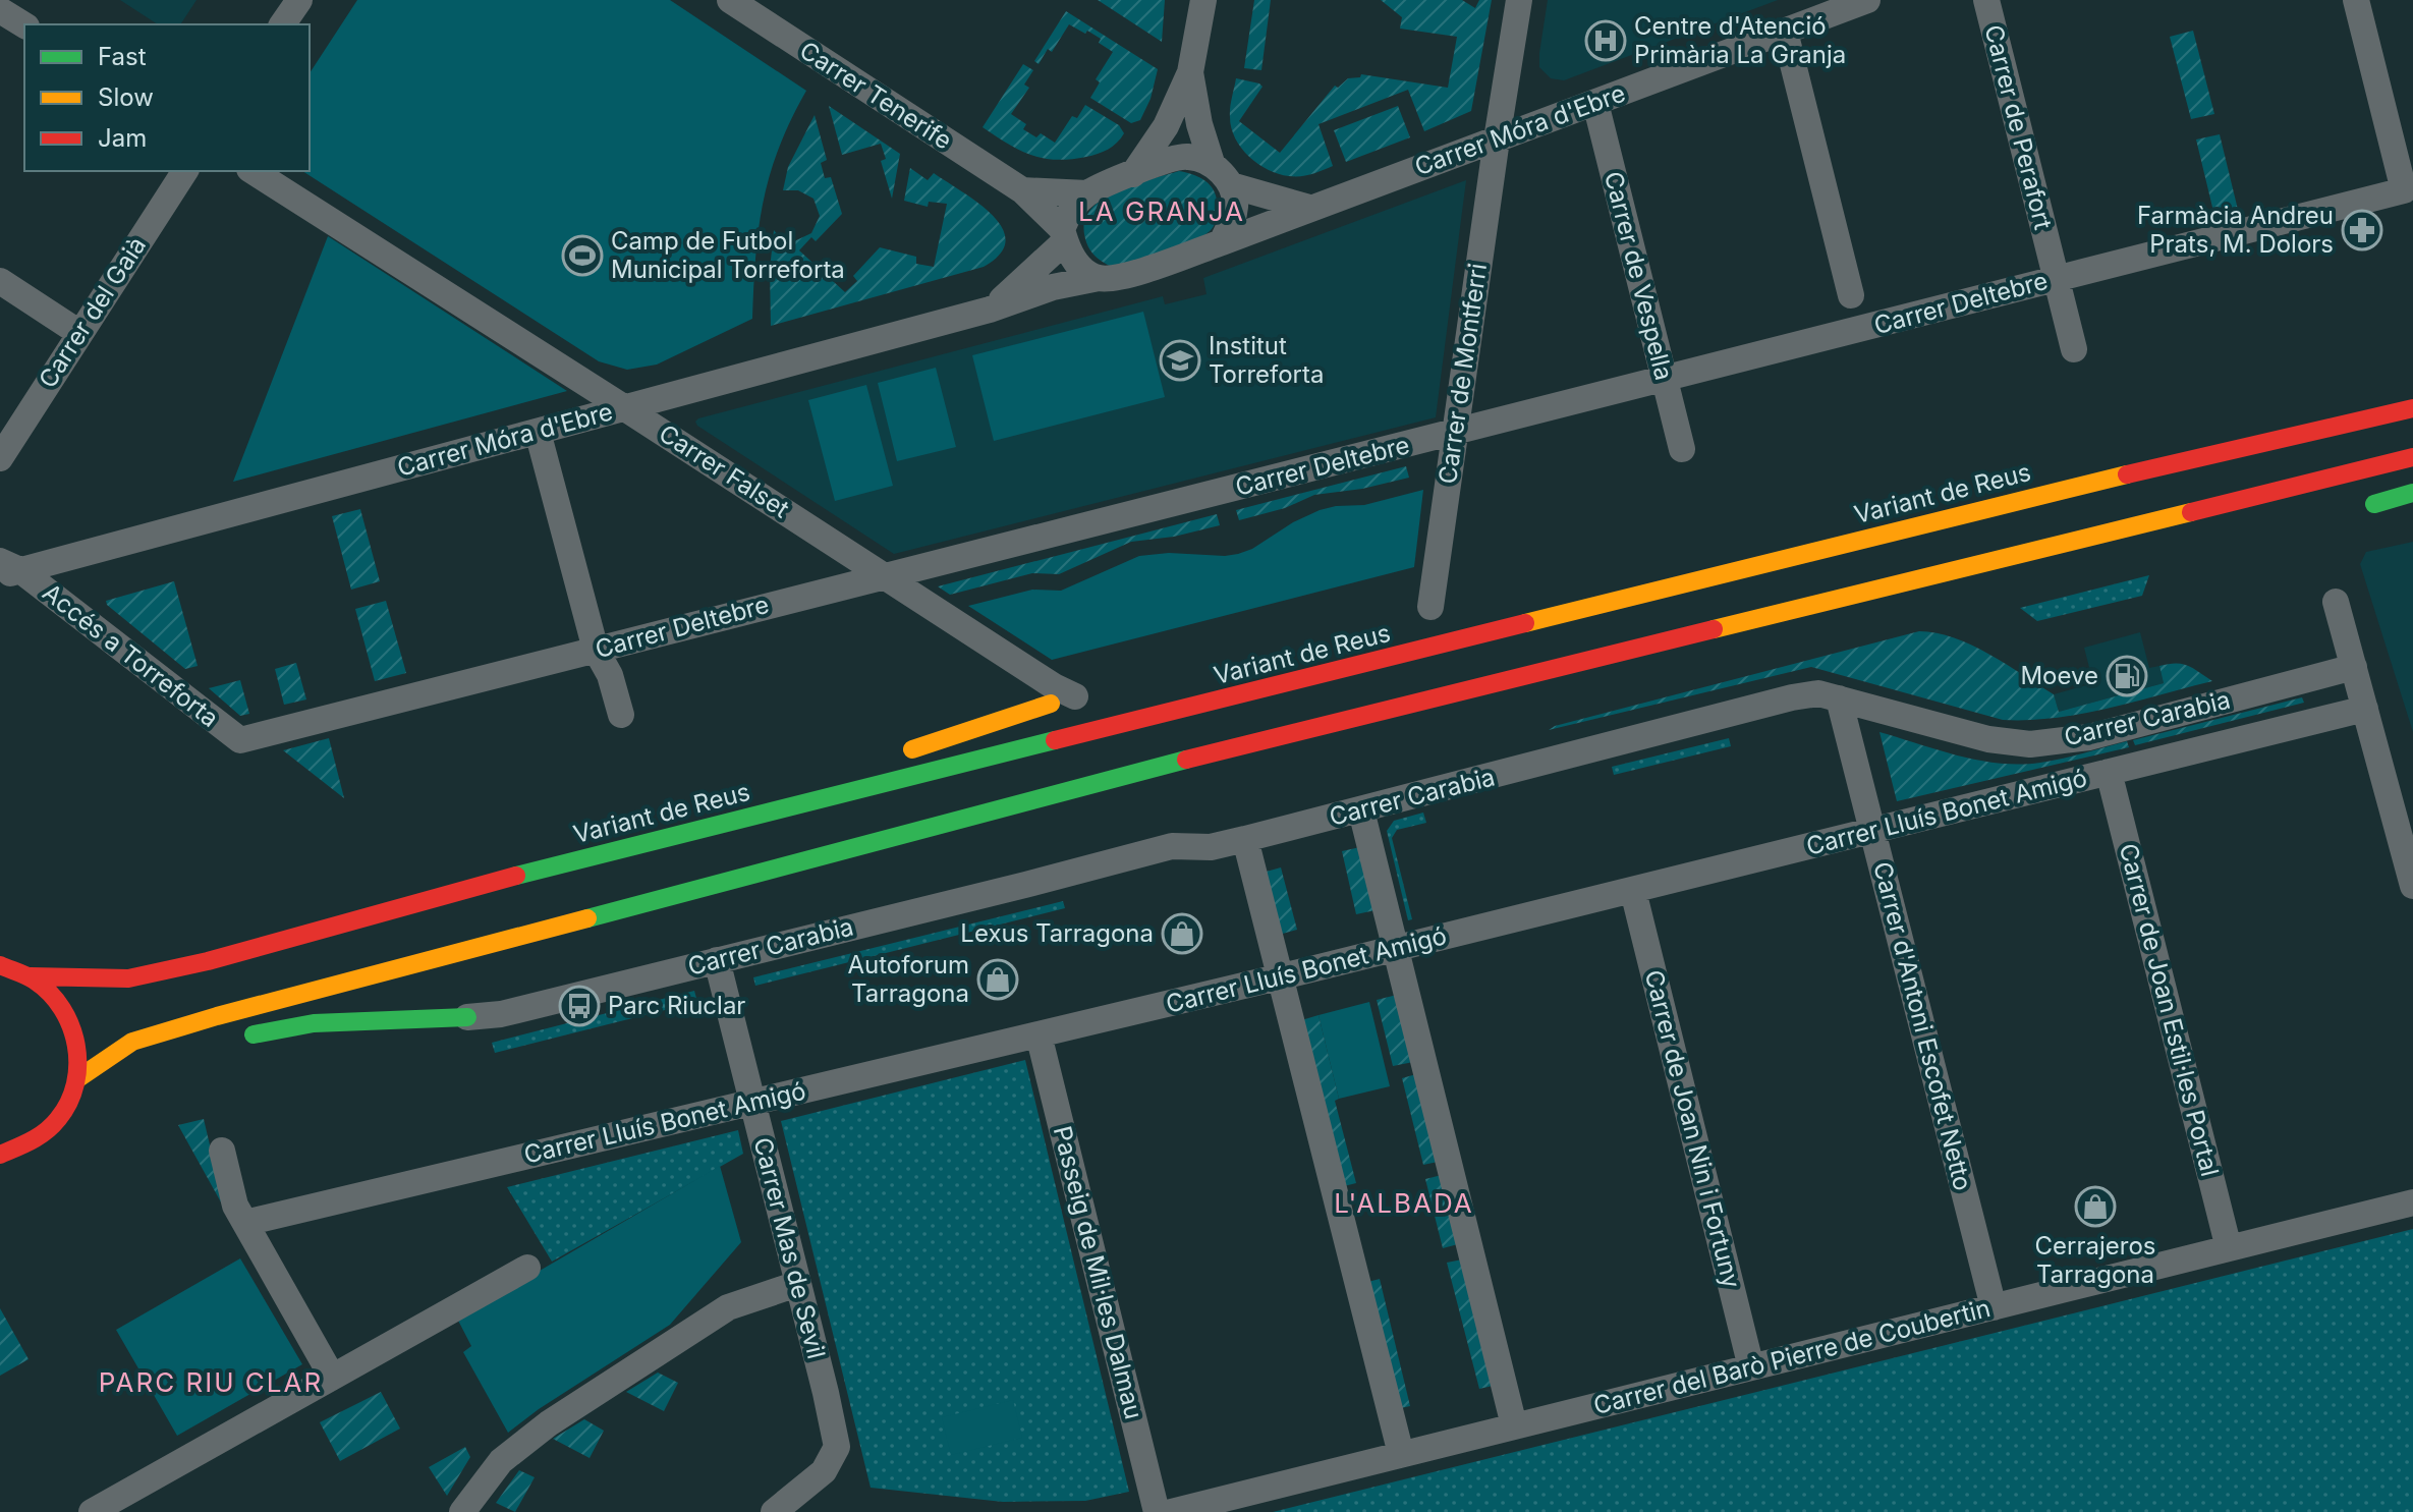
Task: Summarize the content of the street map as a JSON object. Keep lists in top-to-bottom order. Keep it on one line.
{"streets":{"highway":["Variant de Reus"],"street":["Carrer Tenerife","Carrer de Perafort","Carrer Móra d'Ebre","Carrer de Vespella","Carrer Deltebre","Carrer del Gaià","Carrer de Montferri","Carrer Falset","Accés a Torreforta","Carrer Carabia","Carrer Lluís Bonet Amigó","Carrer de Joan Estil·les Portal","Carrer d'Antoni Escofet Netto","Carrer de Joan Nin i Fortuny","Carrer Mas de Sevil","Passeig de Mil·les Dalmau","Carrer del Barò Pierre de Coubertin"]},"crossings":[["Carrer Tenerife","Carrer Móra d'Ebre"],["Carrer de Perafort","Carrer Deltebre"],["Carrer Móra d'Ebre","Carrer de Vespella"],["Carrer Móra d'Ebre","Carrer de Montferri"],["Carrer Móra d'Ebre","Carrer Falset"],["Carrer Móra d'Ebre","Accés a Torreforta"],["Carrer de Vespella","Carrer Deltebre"],["Carrer Deltebre","Carrer de Montferri"],["Carrer Deltebre","Carrer Falset"],["Carrer Deltebre","Accés a Torreforta"],["Carrer Carabia","Carrer d'Antoni Escofet Netto"],["Carrer Carabia","Carrer Mas de Sevil"],["Carrer Lluís Bonet Amigó","Carrer de Joan Estil·les Portal"],["Carrer Lluís Bonet Amigó","Carrer d'Antoni Escofet Netto"],["Carrer Lluís Bonet Amigó","Carrer de Joan Nin i Fortuny"],["Carrer Lluís Bonet Amigó","Carrer Mas de Sevil"],["Carrer Lluís Bonet Amigó","Passeig de Mil·les Dalmau"],["Carrer de Joan Estil·les Portal","Carrer del Barò Pierre de Coubertin"],["Carrer d'Antoni Escofet Netto","Carrer del Barò Pierre de Coubertin"],["Carrer de Joan Nin i Fortuny","Carrer del Barò Pierre de Coubertin"]],"districts":["LA GRANJA","L'ALBADA","PARC RIU CLAR"],"places":{"hospital":["Centre d'Atenció Primària La Granja"],"pharmacy":["Farmàcia Andreu Prats, M. Dolors"],"sports":["Camp de Futbol Municipal Torreforta"],"school or university":["Institut Torreforta"],"fuel station":["Moeve"],"shop":["Lexus Tarragona","Autoforum Tarragona","Cerrajeros Tarragona"],"bus stop":["Parc Riuclar"]},"legend":["Fast","Slow","Jam"]}
